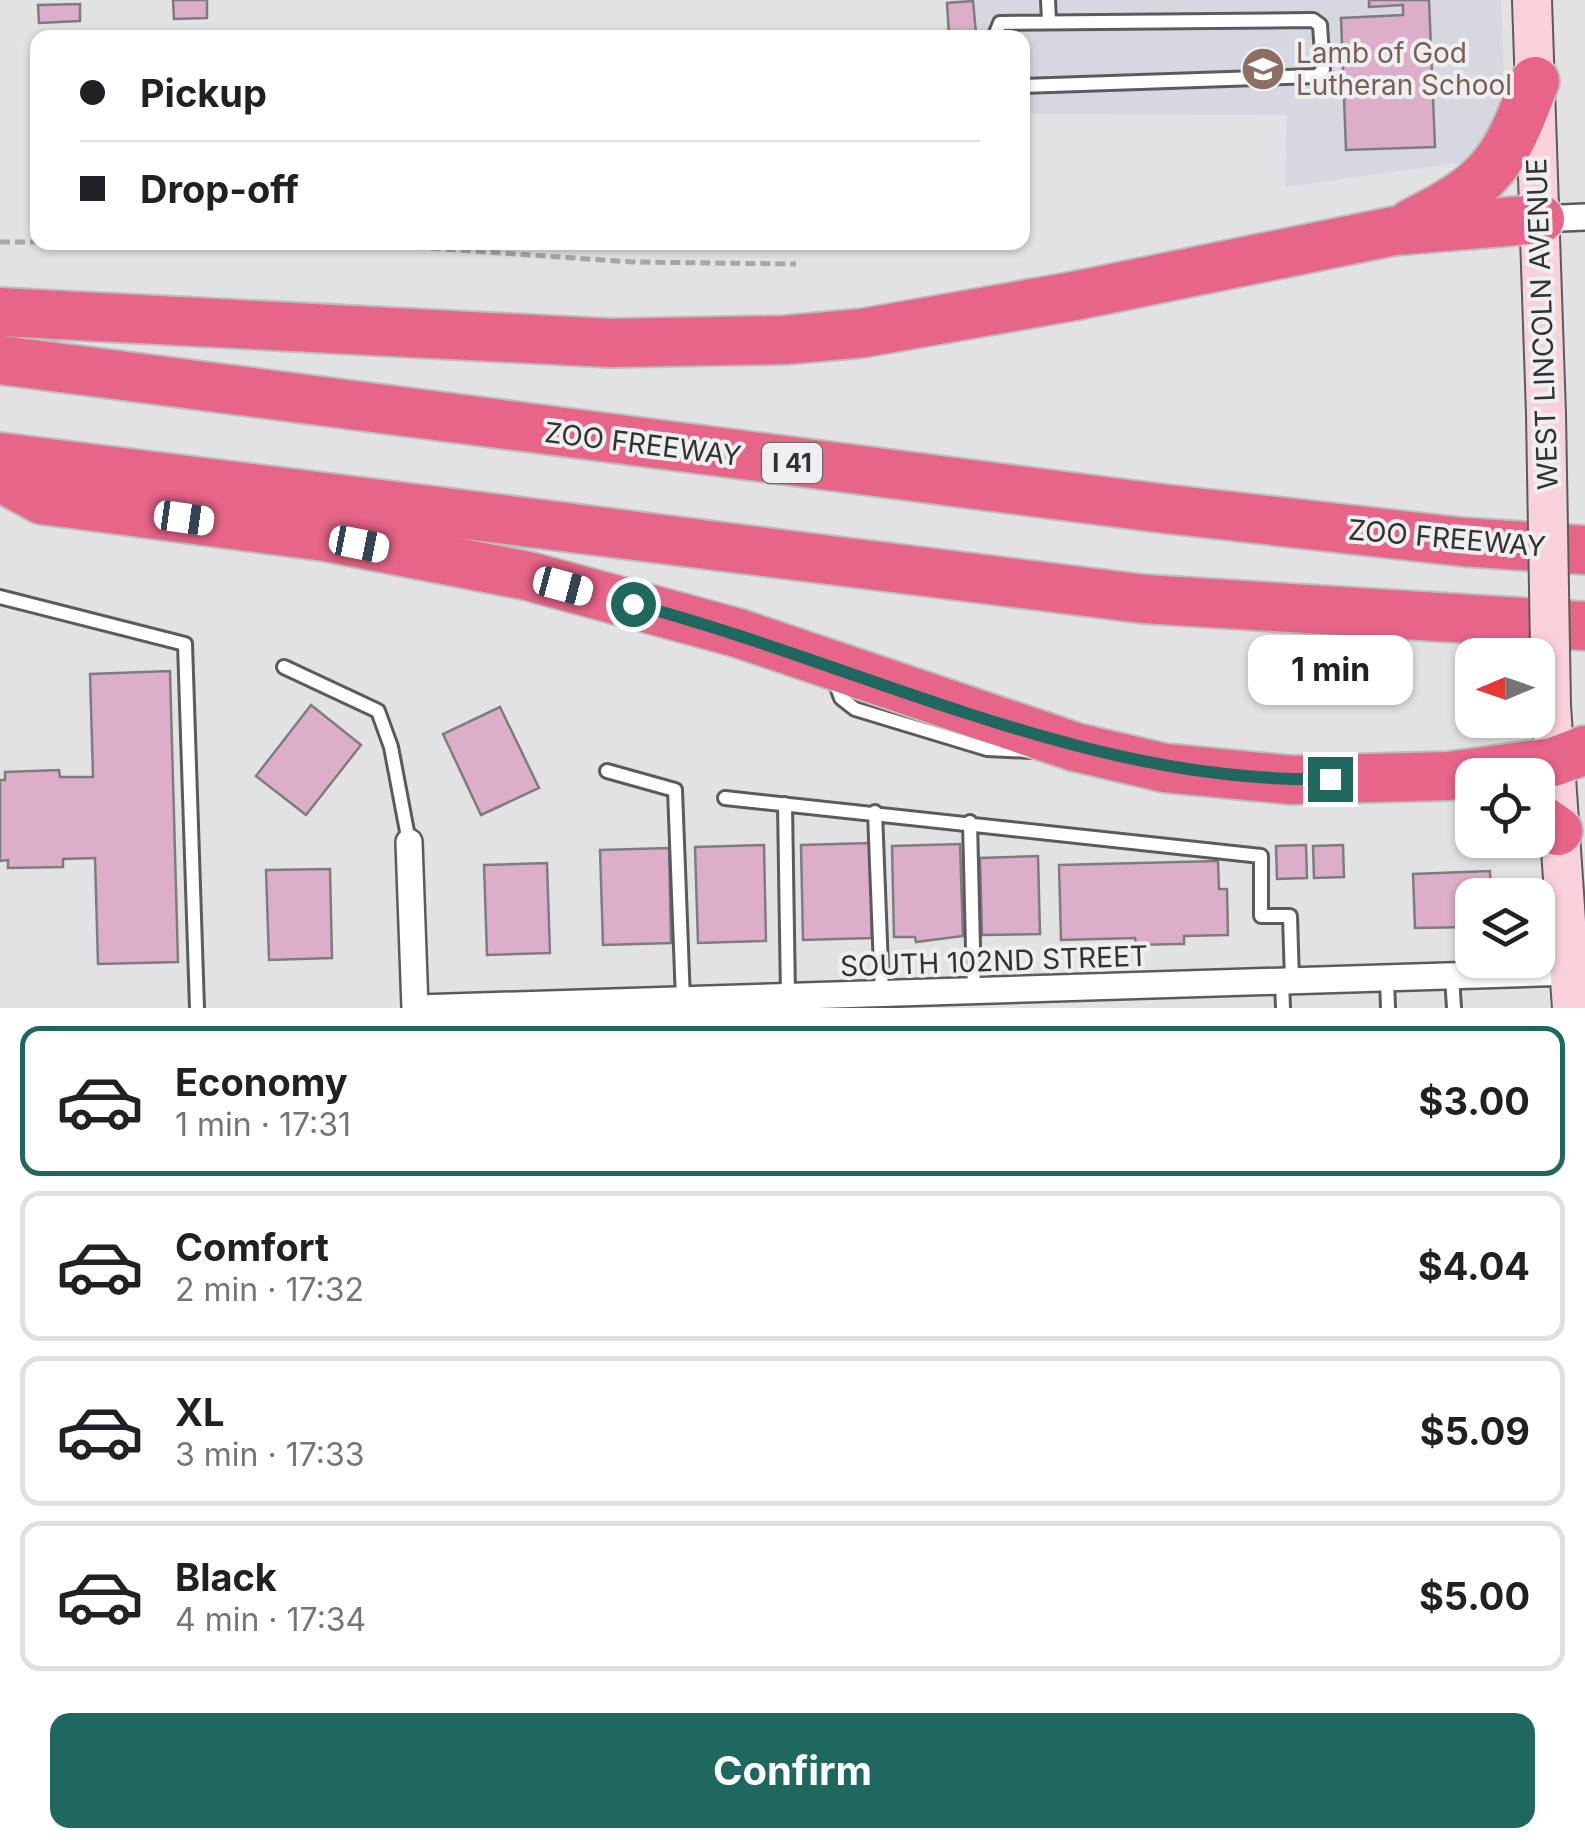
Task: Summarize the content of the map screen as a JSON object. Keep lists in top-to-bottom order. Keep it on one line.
{"streets":{"highway":["ZOO FREEWAY","I 41"],"main road":["WEST LINCOLN AVENUE"],"street":["SOUTH 102ND STREET"]},"crossings":[["WEST LINCOLN AVENUE","SOUTH 102ND STREET"]],"places":{"school or university":["Lamb of God Lutheran School"]},"north":"left","page":{"banner":["Pickup","Drop-off"],"bubble":"1 min","list":[{"name":"Economy","note":"1 min · 17:31","value":"$3.00"},{"name":"Comfort","note":"2 min · 17:32","value":"$4.04"},{"name":"XL","note":"3 min · 17:33","value":"$5.09"},{"name":"Black","note":"4 min · 17:34","value":"$5.00"}],"buttons":"Confirm"}}
